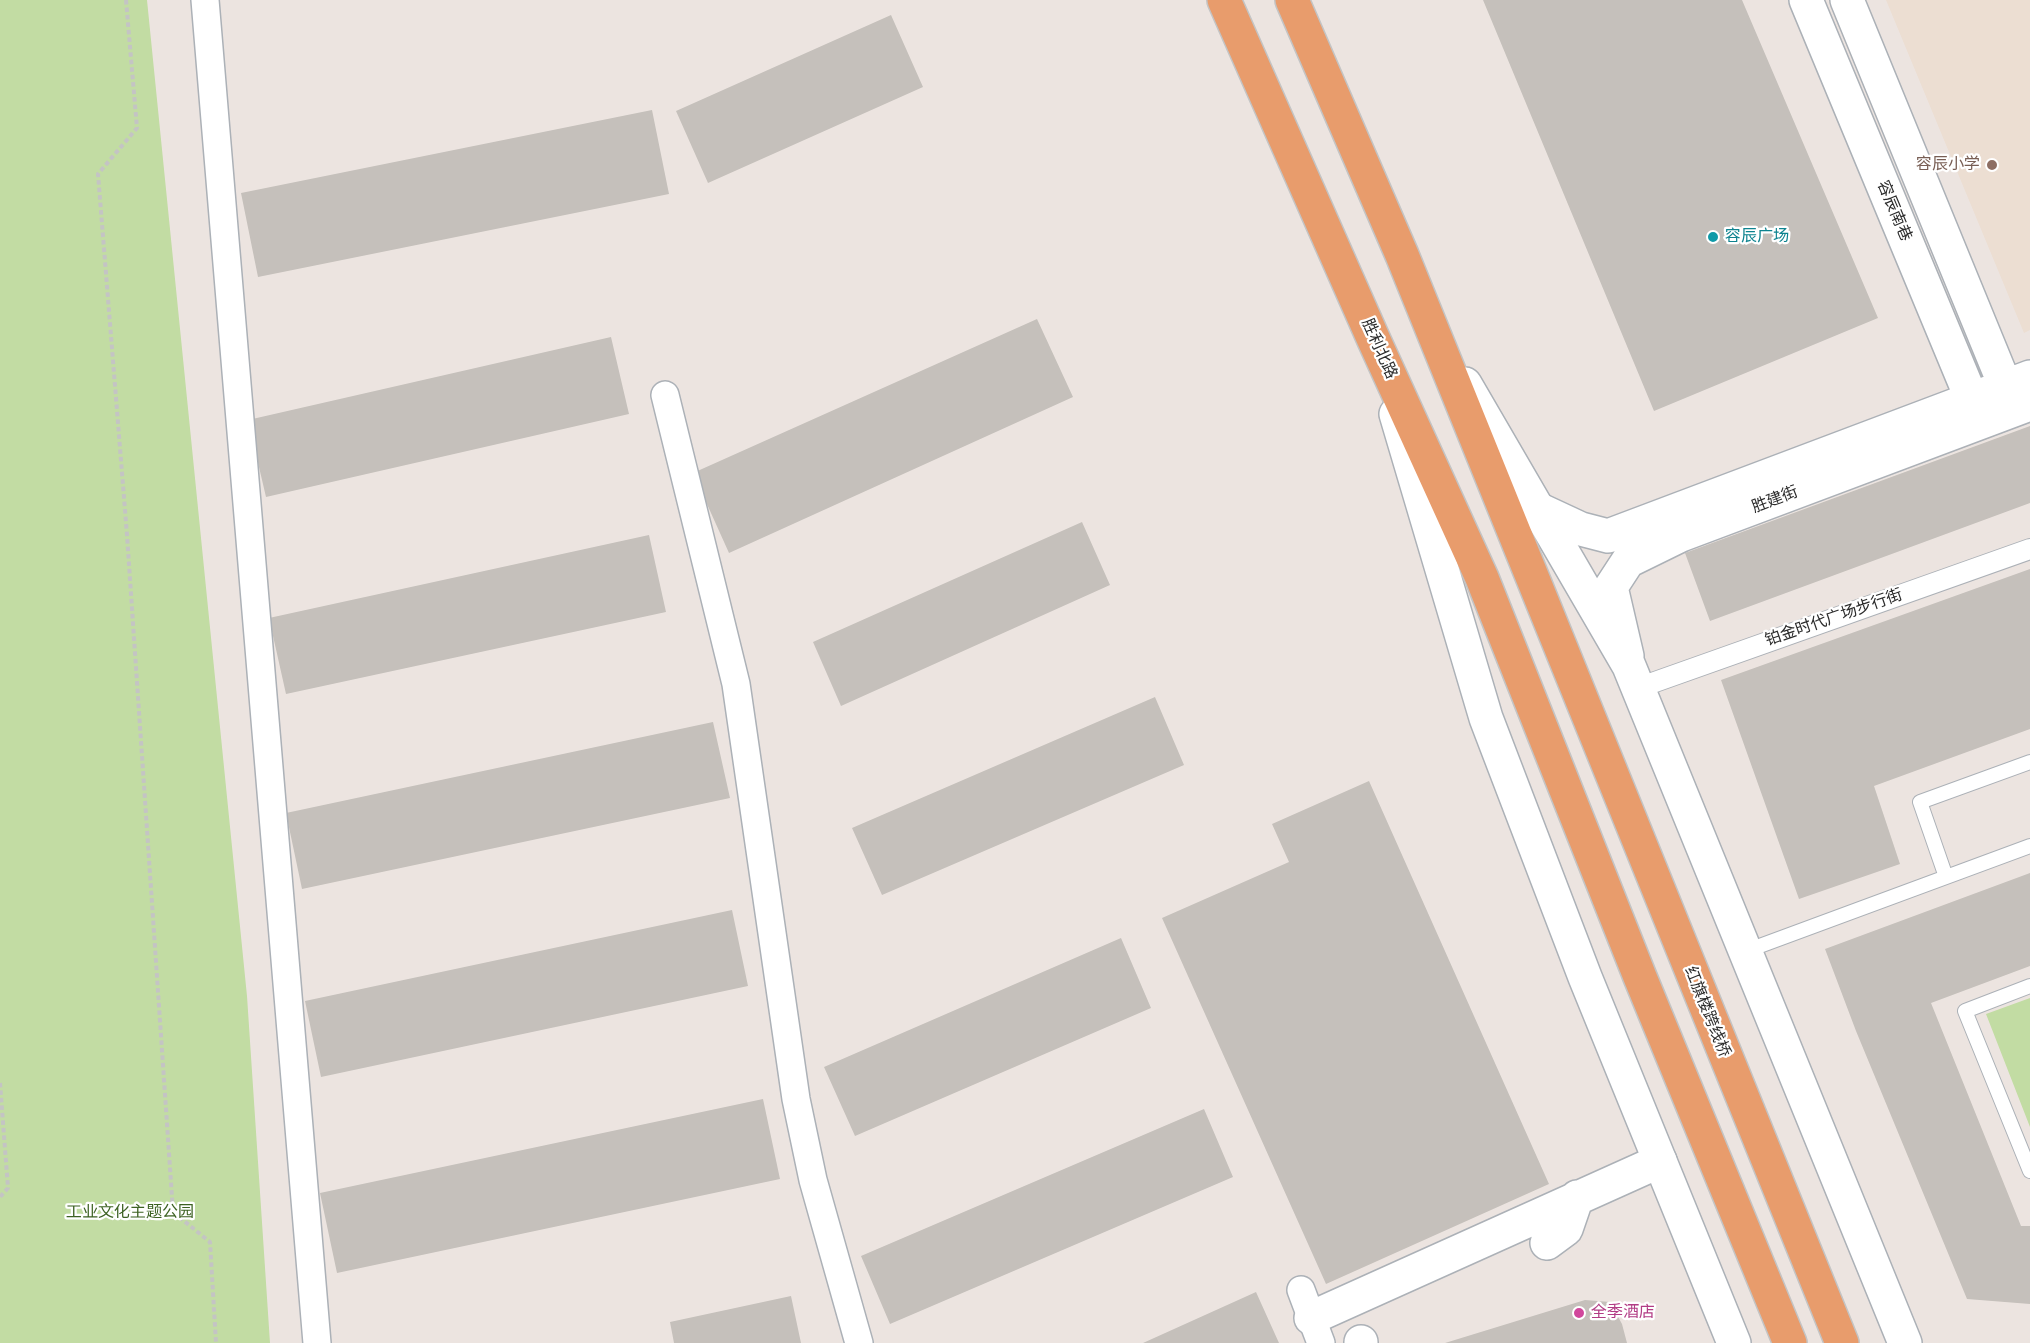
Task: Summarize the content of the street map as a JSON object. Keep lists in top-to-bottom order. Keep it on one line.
{"streets":{"highway":["胜利北路","红旗楼跨线桥"],"street":["容辰南巷","胜建街","铂金时代广场步行街"]},"crossings":[["容辰南巷","胜建街"],["胜建街","铂金时代广场步行街"]],"parks":["工业文化主题公园"],"places":["容辰小学","容辰广场","全季酒店"]}
